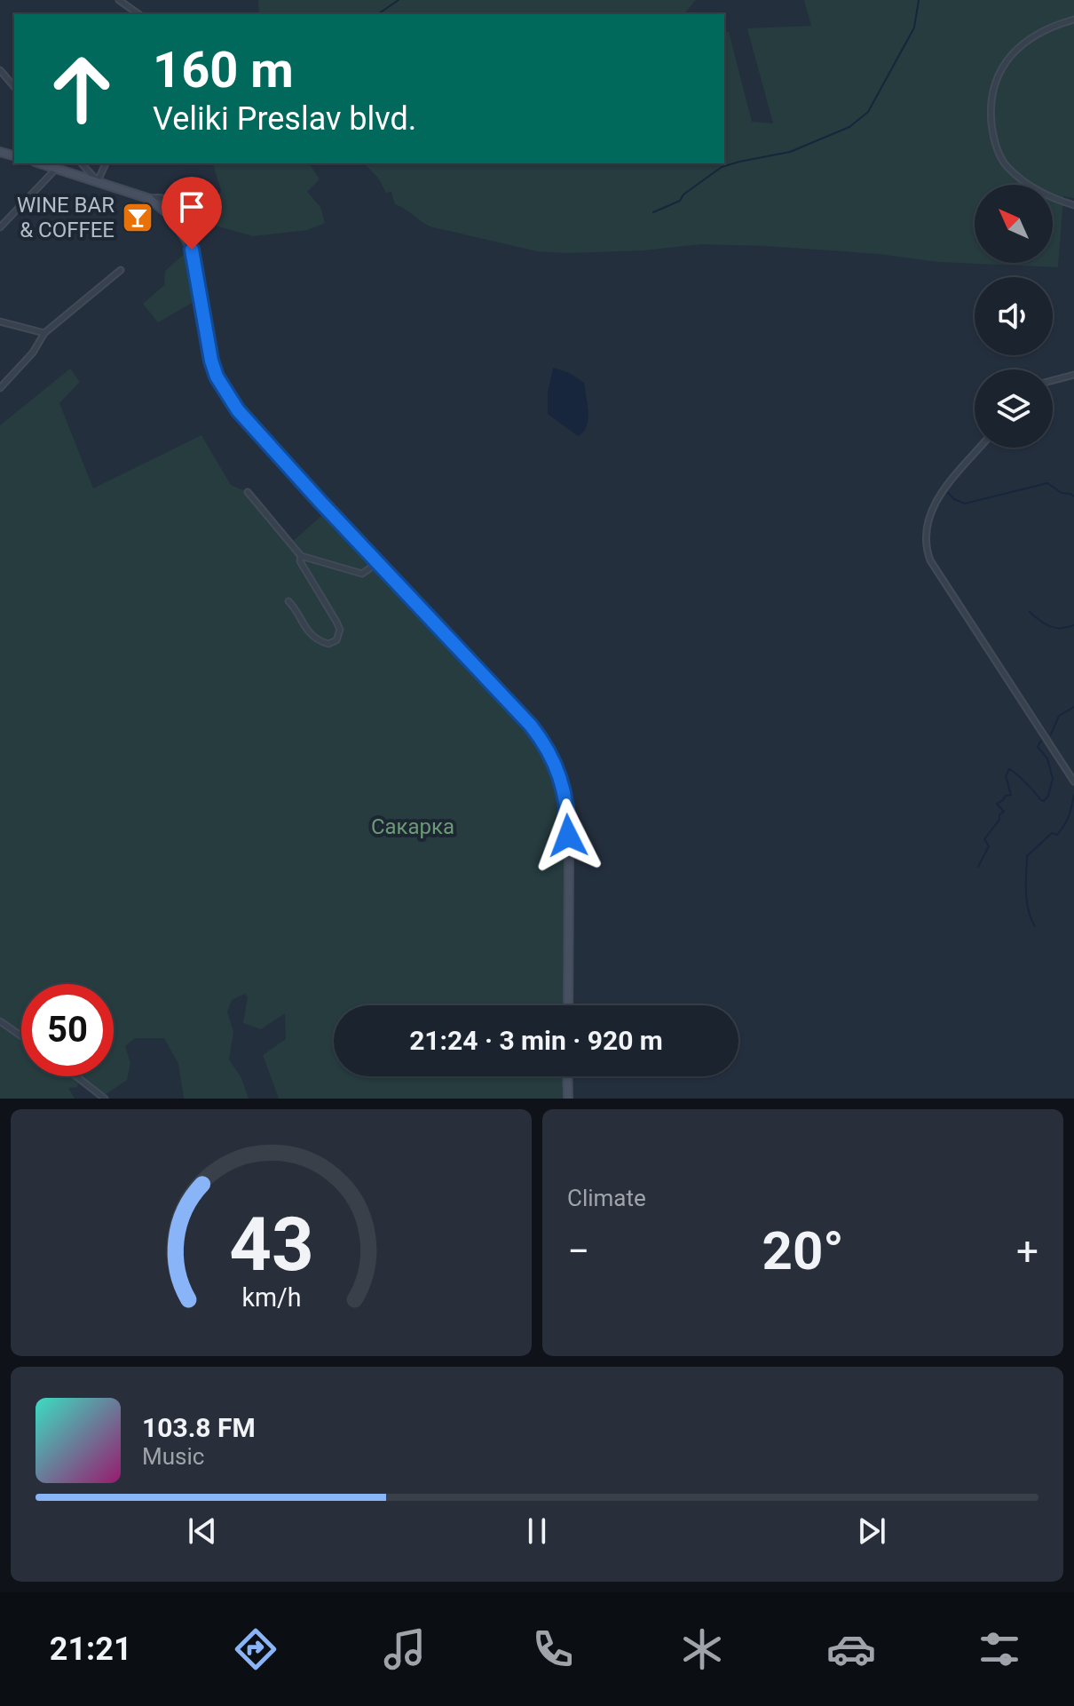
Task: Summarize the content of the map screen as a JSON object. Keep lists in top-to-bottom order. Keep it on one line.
{"parks":["Сакарка"],"places":{"bar":["WINE BAR & COFFEE"]},"north":"top left","page":{"turn":["160 m","Veliki Preslav blvd."],"limit":"50","trip":"21:24 · 3 min · 920 m","tile":"Climate","heat":["−","20°","+"],"song":["103.8 FM","Music"],"tabs":"21:21","gauge":["43","km/h"]}}
